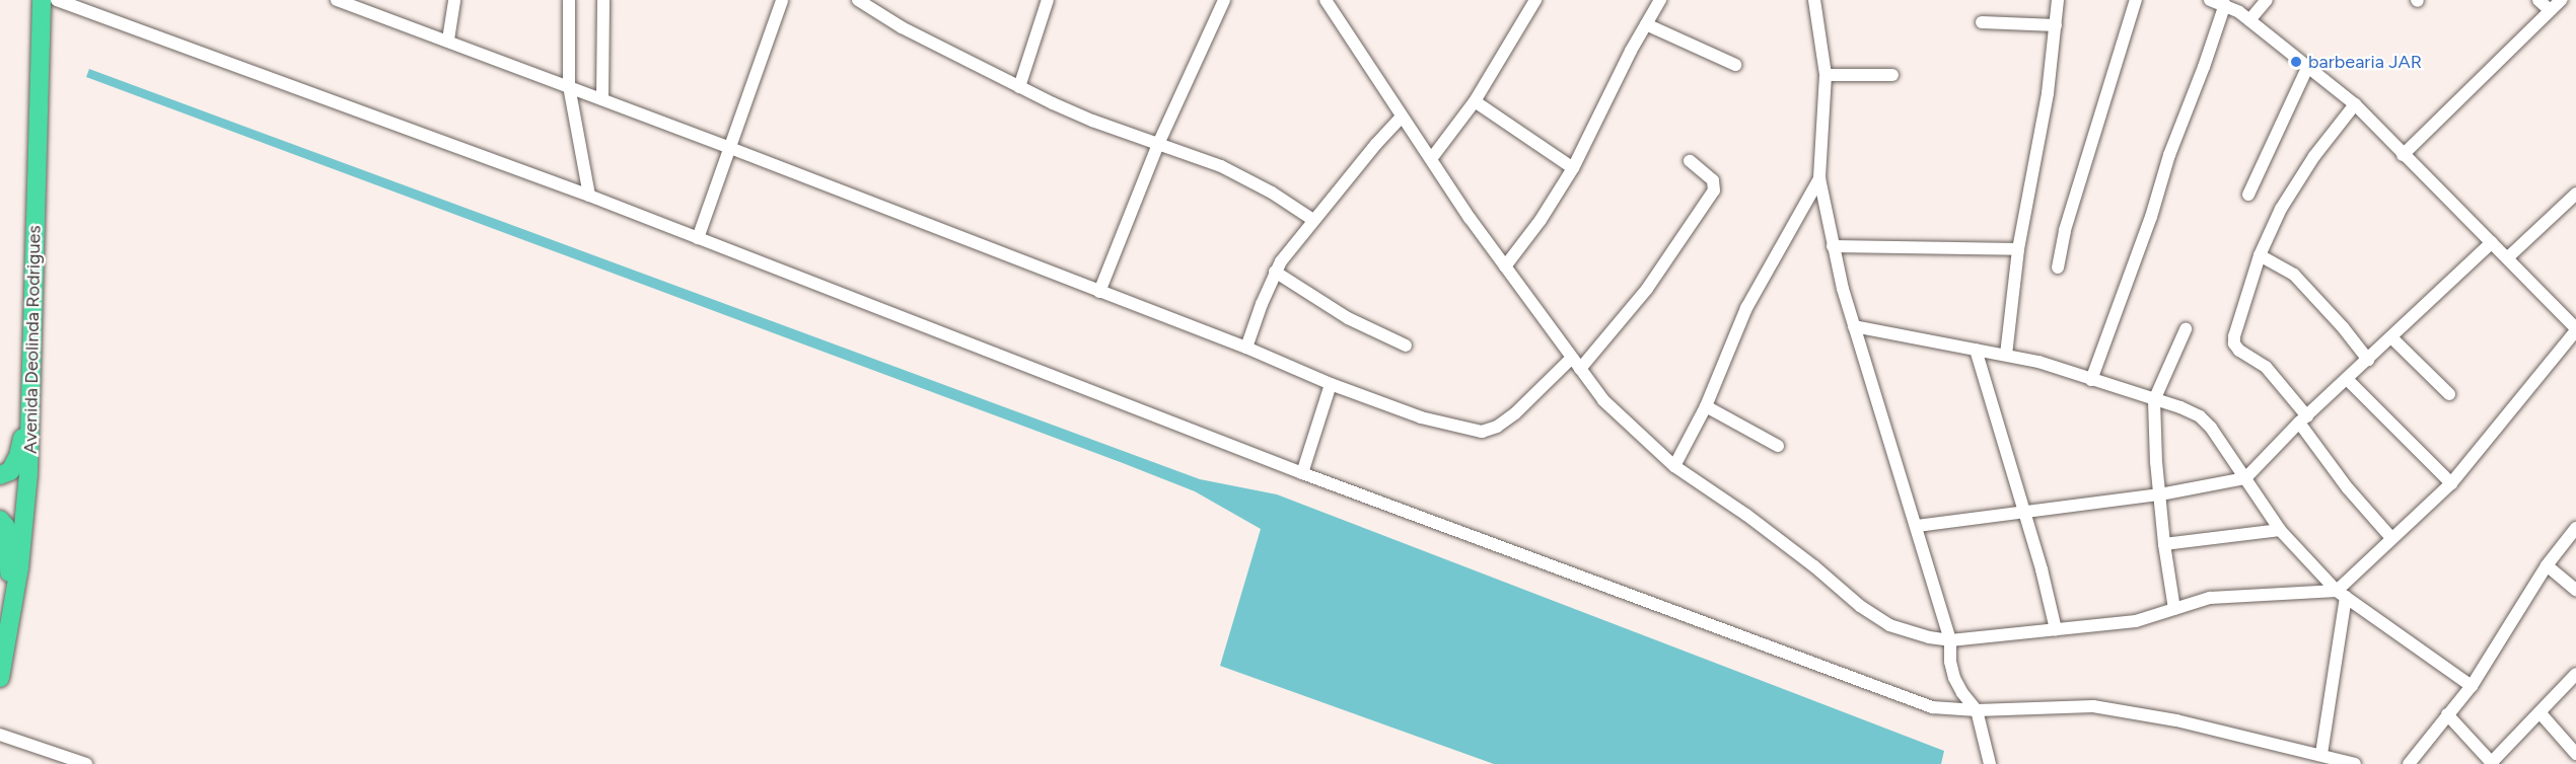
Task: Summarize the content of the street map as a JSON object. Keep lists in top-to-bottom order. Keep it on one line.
{"streets":{"highway":["Avenida Deolinda Rodrigues"]},"places":["barbearia JAR"]}
